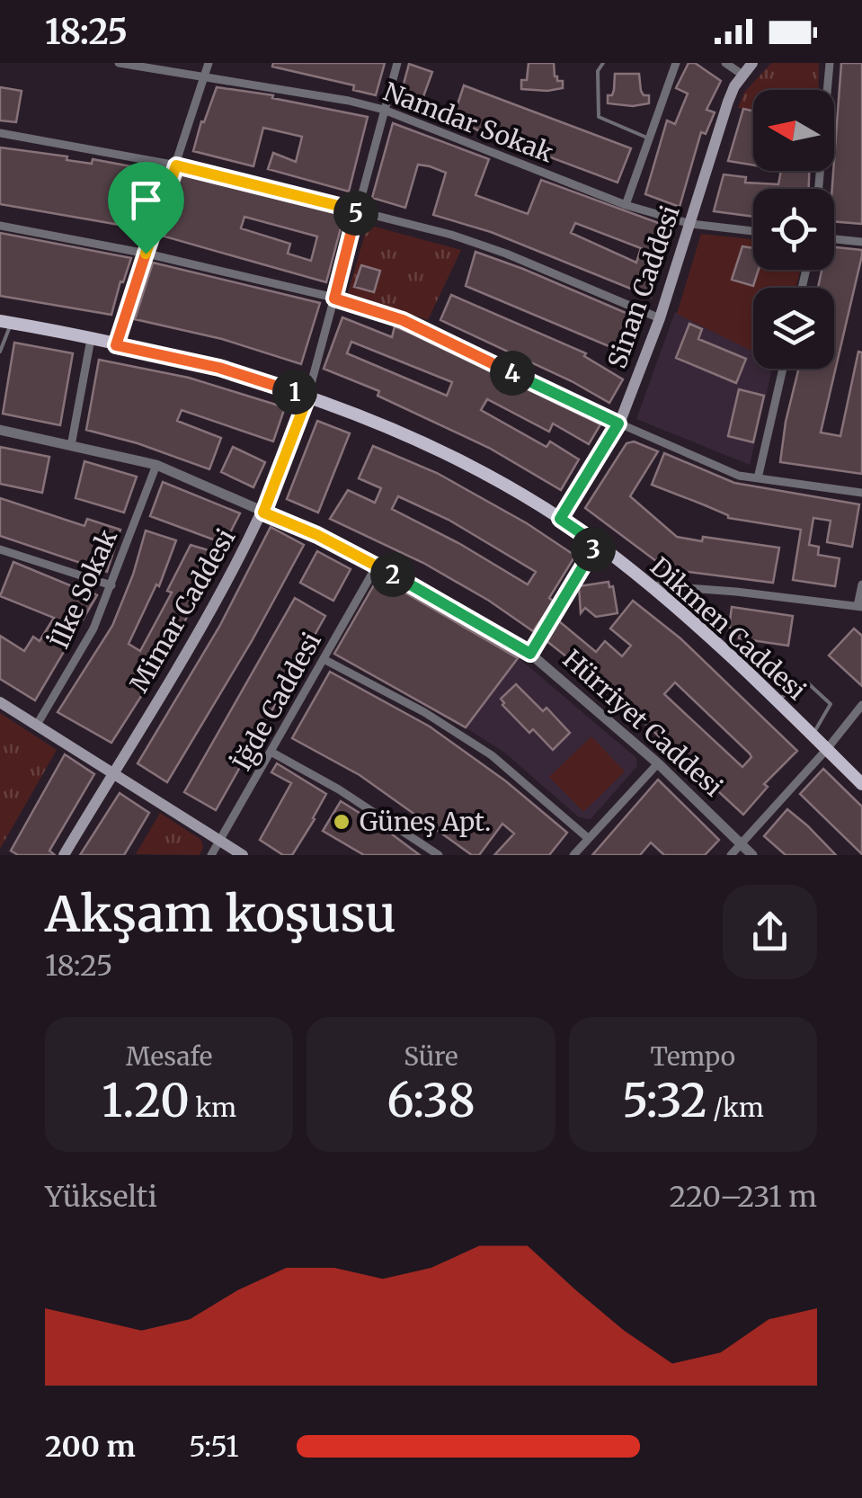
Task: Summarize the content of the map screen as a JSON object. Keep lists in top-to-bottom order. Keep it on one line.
{"streets":{"main road":["Sinan Caddesi","Mimar Caddesi","Dikmen Caddesi"],"street":["Namdar Sokak","İlke Sokak","İğde Caddesi","Hürriyet Caddesi"]},"crossings":[["Namdar Sokak","Sinan Caddesi"],["Namdar Sokak","Mimar Caddesi"],["Sinan Caddesi","Dikmen Caddesi"],["İlke Sokak","Hürriyet Caddesi"],["Mimar Caddesi","Dikmen Caddesi"],["Mimar Caddesi","Hürriyet Caddesi"],["İğde Caddesi","Hürriyet Caddesi"]],"places":["Güneş Apt."],"north":"left","page":{"status":"18:25","pins":["5","4","1","3","2"],"heading":["Akşam koşusu","18:25"],"stats":[["Mesafe","1.20 km"],["Süre","6:38"],["Tempo","5:32 /km"]],"chart":["Yükselti","220–231 m"],"list":[{"name":"200 m","note":"5:51"}]}}
